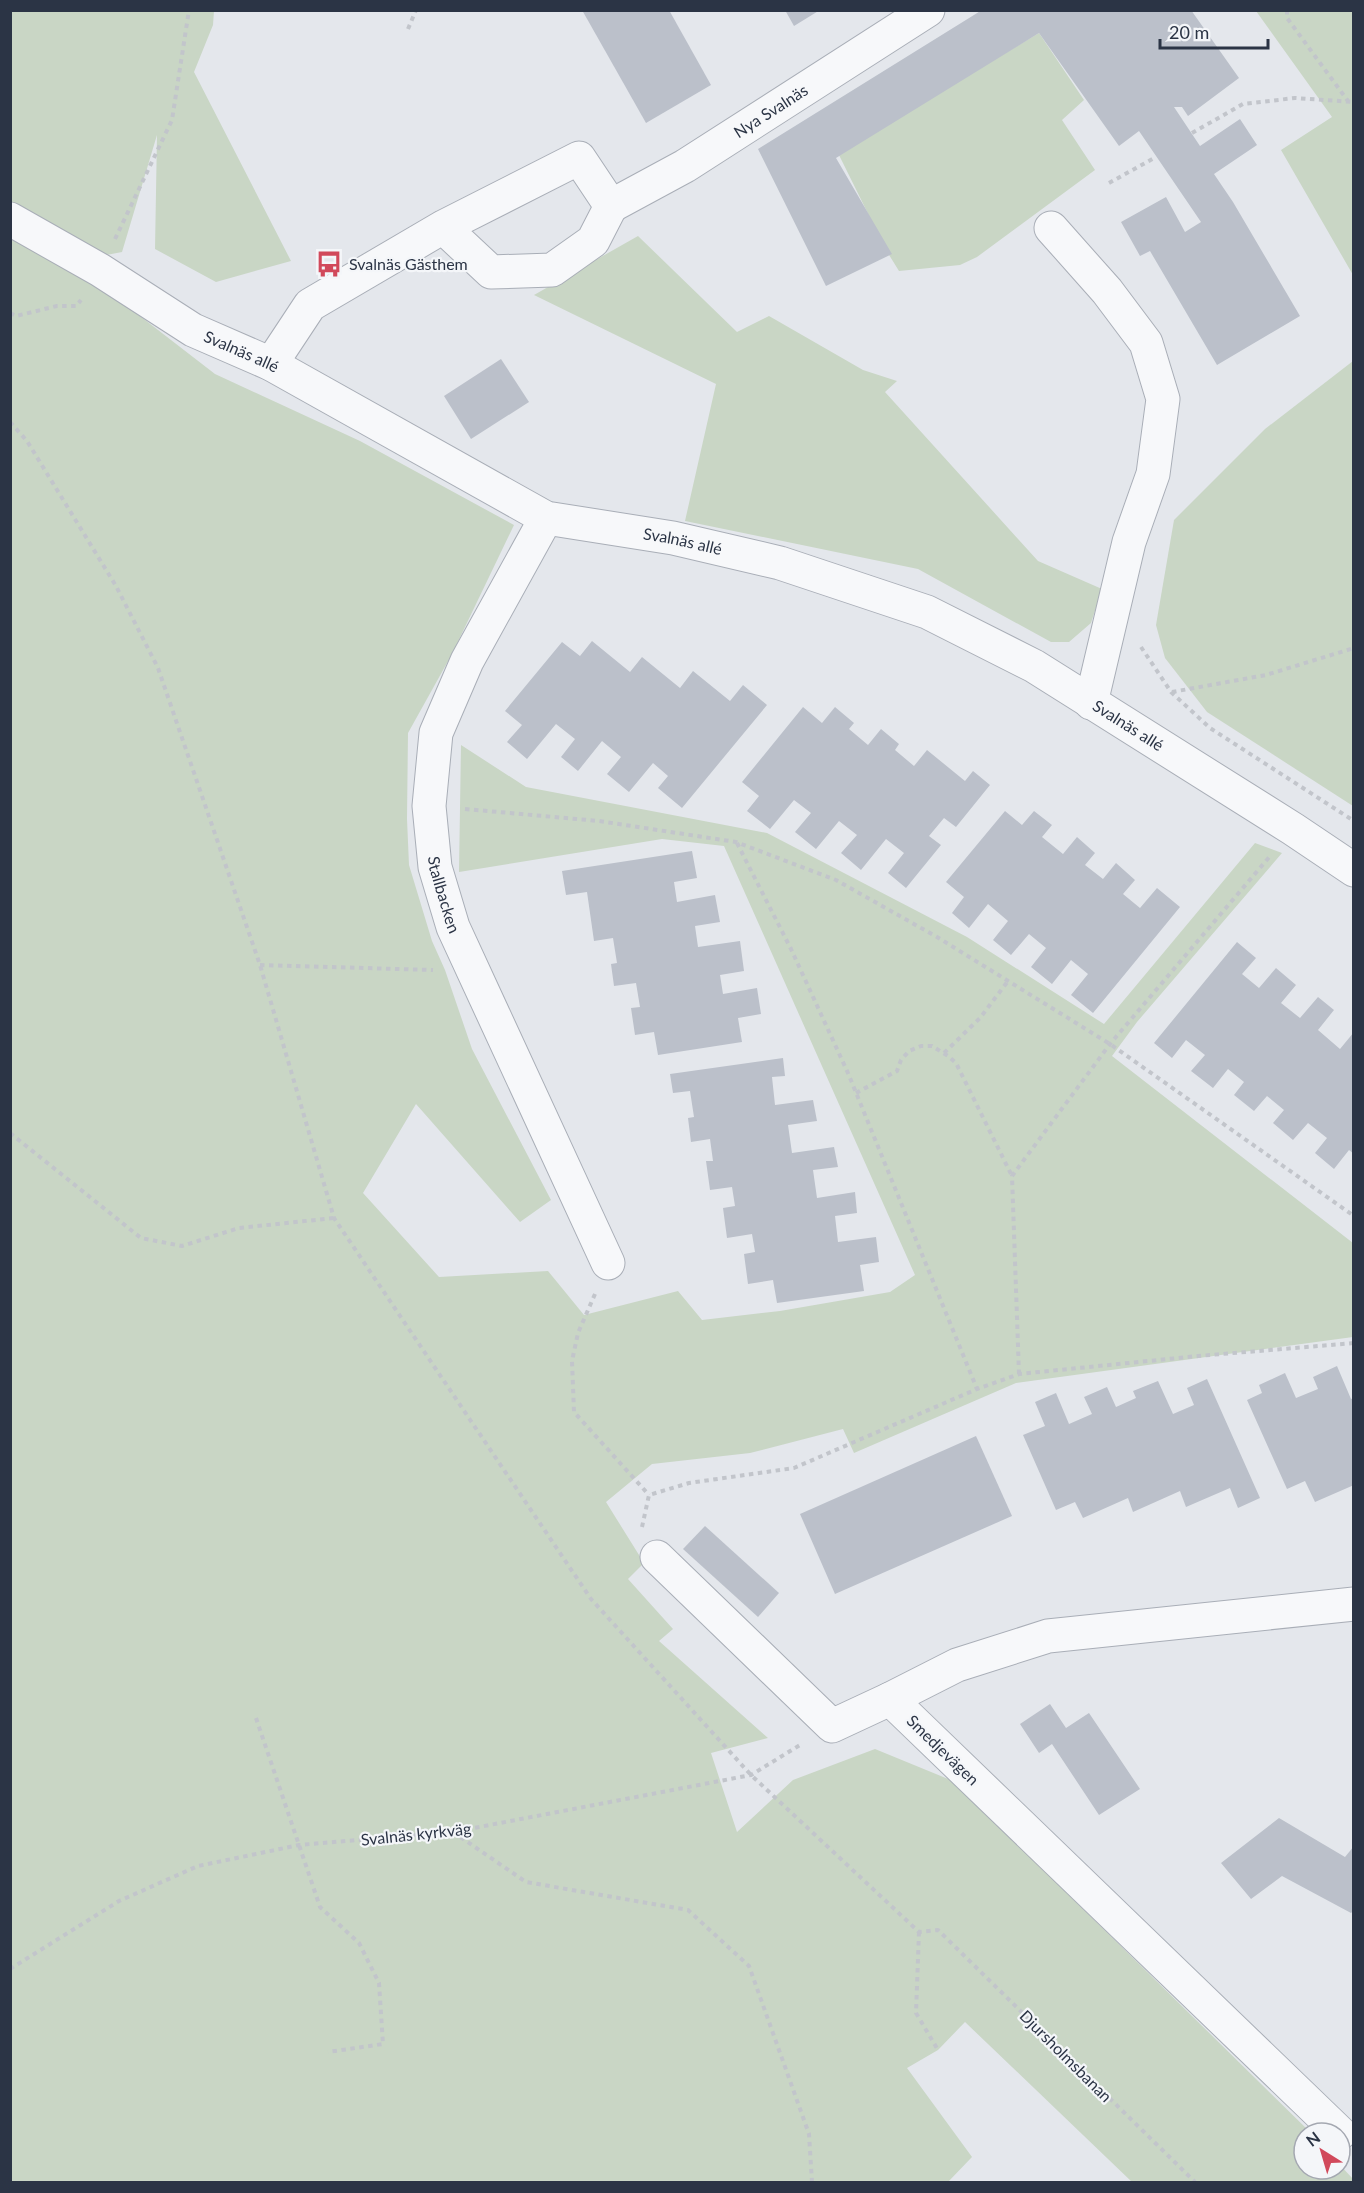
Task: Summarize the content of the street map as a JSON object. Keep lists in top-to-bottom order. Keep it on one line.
{"streets":{"street":["Nya Svalnäs","Svalnäs allé","Stallbacken","Smedjevägen"],"path":["Svalnäs kyrkväg","Djursholmsbanan"]},"crossings":[["Svalnäs allé","Stallbacken"]],"places":{"bus stop":["Svalnäs Gästhem"]},"scale_bar":"20 m","north":"top left"}
